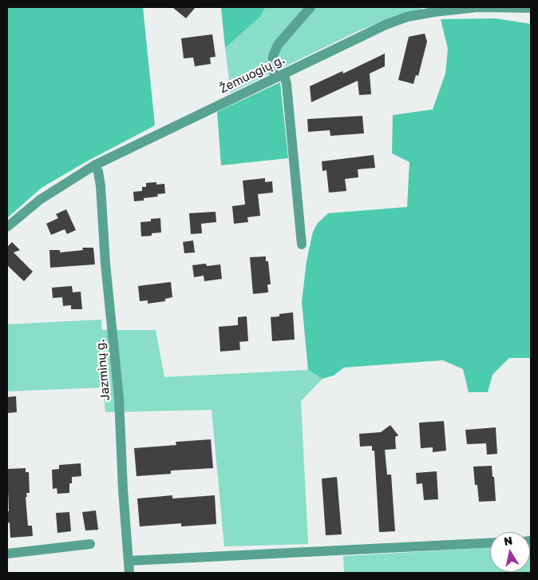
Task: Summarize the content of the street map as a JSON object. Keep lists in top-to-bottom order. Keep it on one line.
{"streets":{"street":["Žemuogių g.","Jazminų g."]},"crossings":[["Žemuogių g.","Jazminų g."]],"north":"top"}
